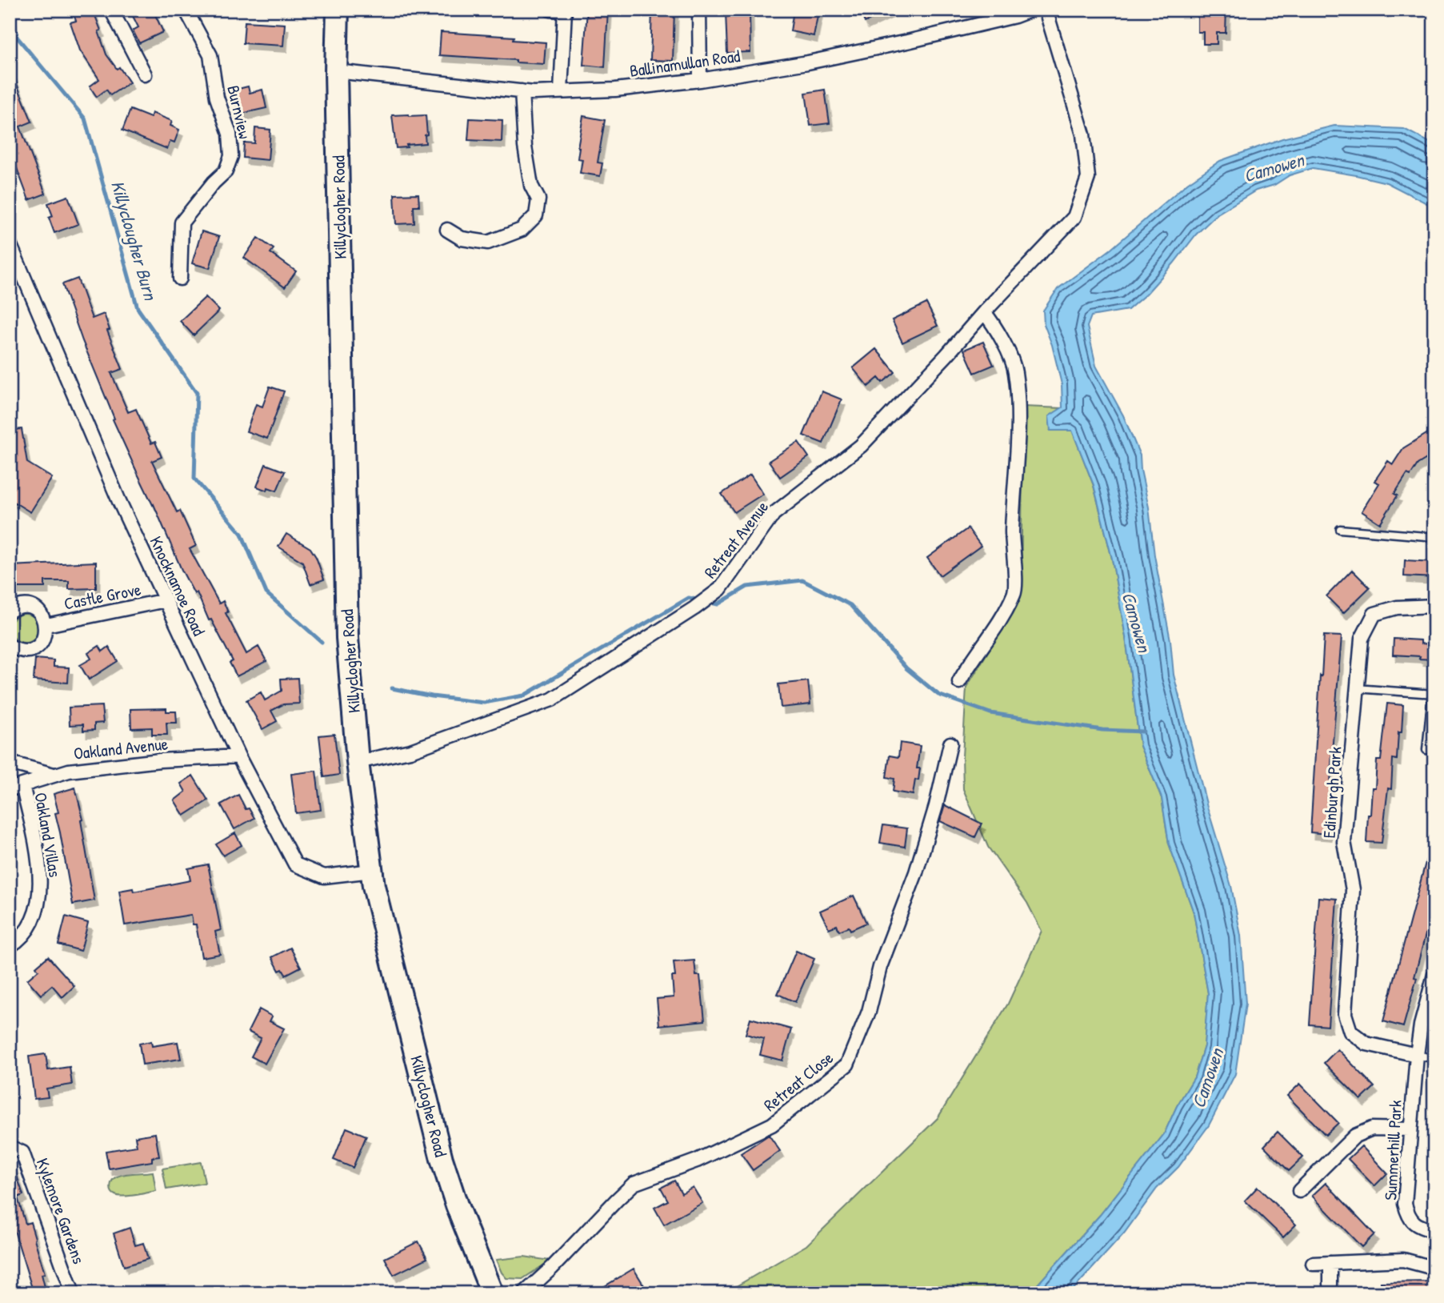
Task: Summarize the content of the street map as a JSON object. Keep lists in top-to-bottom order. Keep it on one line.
{"streets":{"highway":["Killyclogher Road"],"street":["Ballinamullan Road","Burnview","Retreat Avenue","Knocknamoe Road","Castle Grove","Oakland Avenue","Edinburgh Park","Oakland Villas","Retreat Close","Summerhill Park","Kylemore Gardens"]},"crossings":[["Ballinamullan Road","Killyclogher Road"],["Killyclogher Road","Retreat Avenue"],["Killyclogher Road","Knocknamoe Road"],["Knocknamoe Road","Castle Grove"],["Knocknamoe Road","Oakland Avenue"],["Oakland Avenue","Oakland Villas"],["Edinburgh Park","Summerhill Park"]],"water":["Camowen","Killyclougher Burn"]}
